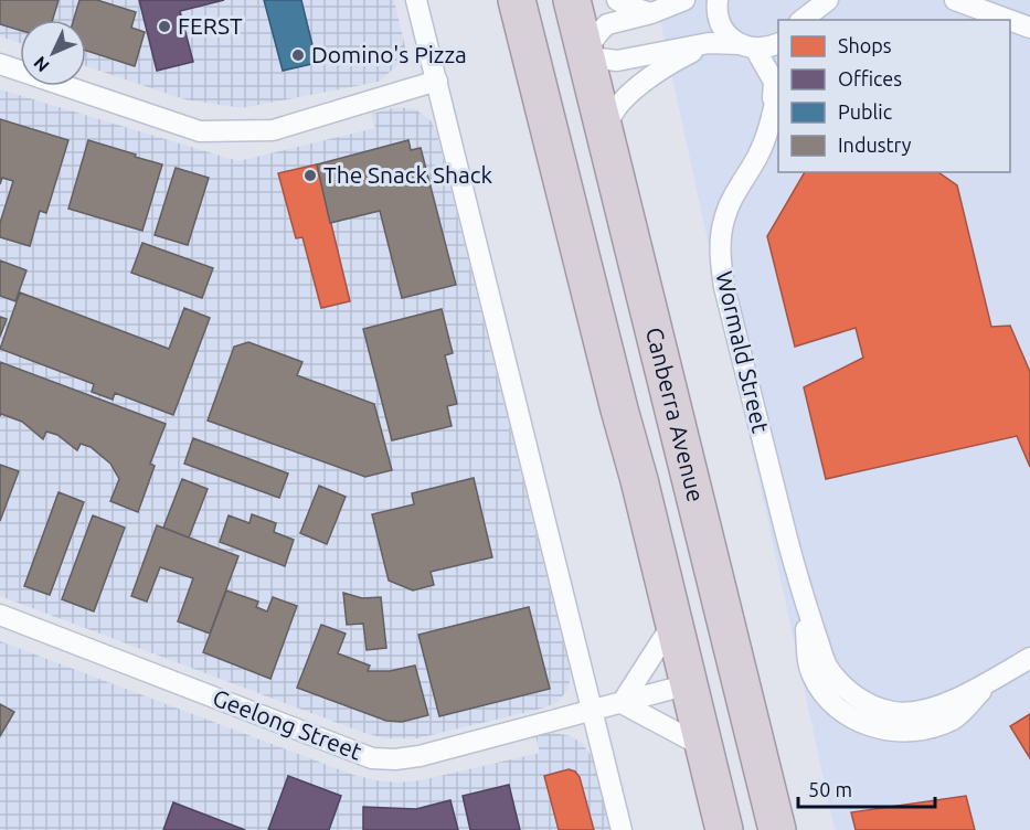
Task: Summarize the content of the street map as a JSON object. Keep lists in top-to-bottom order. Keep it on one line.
{"streets":{"highway":["Canberra Avenue"],"street":["Wormald Street","Geelong Street"]},"places":["FERST","Domino's Pizza","The Snack Shack"],"legend":["Shops","Offices","Public","Industry"],"scale_bar":"50 m","north":"bottom left"}
